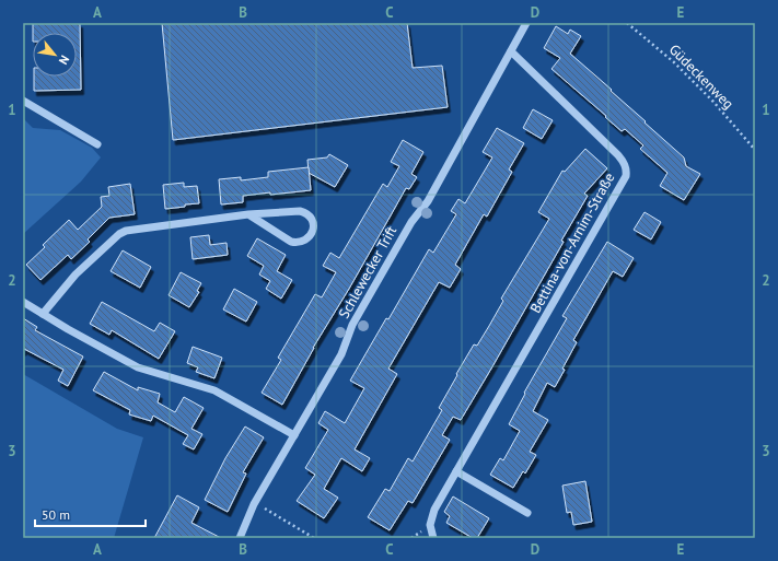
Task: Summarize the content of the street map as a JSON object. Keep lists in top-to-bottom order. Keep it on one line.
{"streets":{"street":["Bettina-von-Arnim-Straße","Schlewecker Trift"],"path":["Güdeckenweg"]},"crossings":[["Bettina-von-Arnim-Straße","Schlewecker Trift"]],"scale_bar":"50 m","north":"bottom right","grid":{"columns":["A","B","C","D","E"],"rows":["1","2","3"]}}
